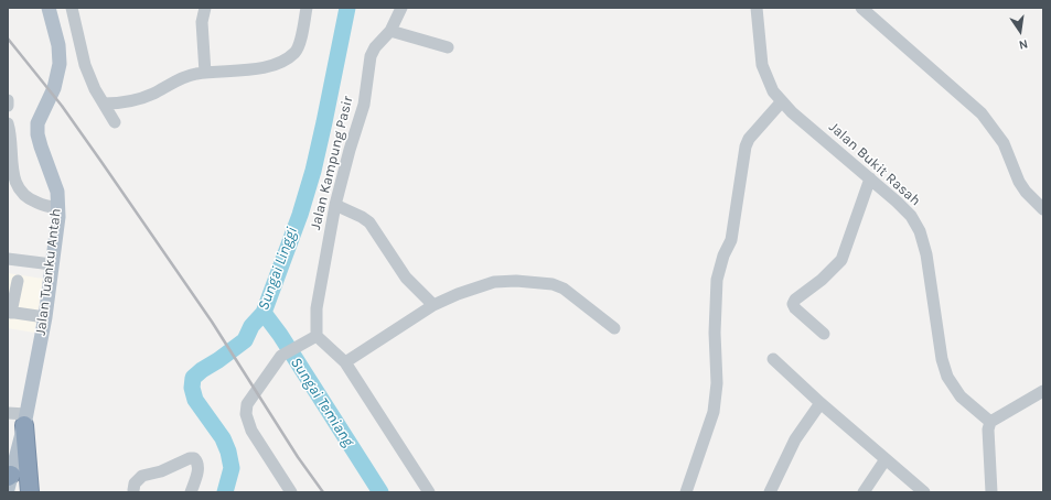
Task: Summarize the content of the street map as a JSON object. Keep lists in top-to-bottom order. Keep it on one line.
{"streets":{"main road":["Jalan Tuanku Antah"],"street":["Jalan Kampung Pasir","Jalan Bukit Rasah"]},"water":["Sungai Linggi","Sungai Temiang"],"north":"bottom"}
